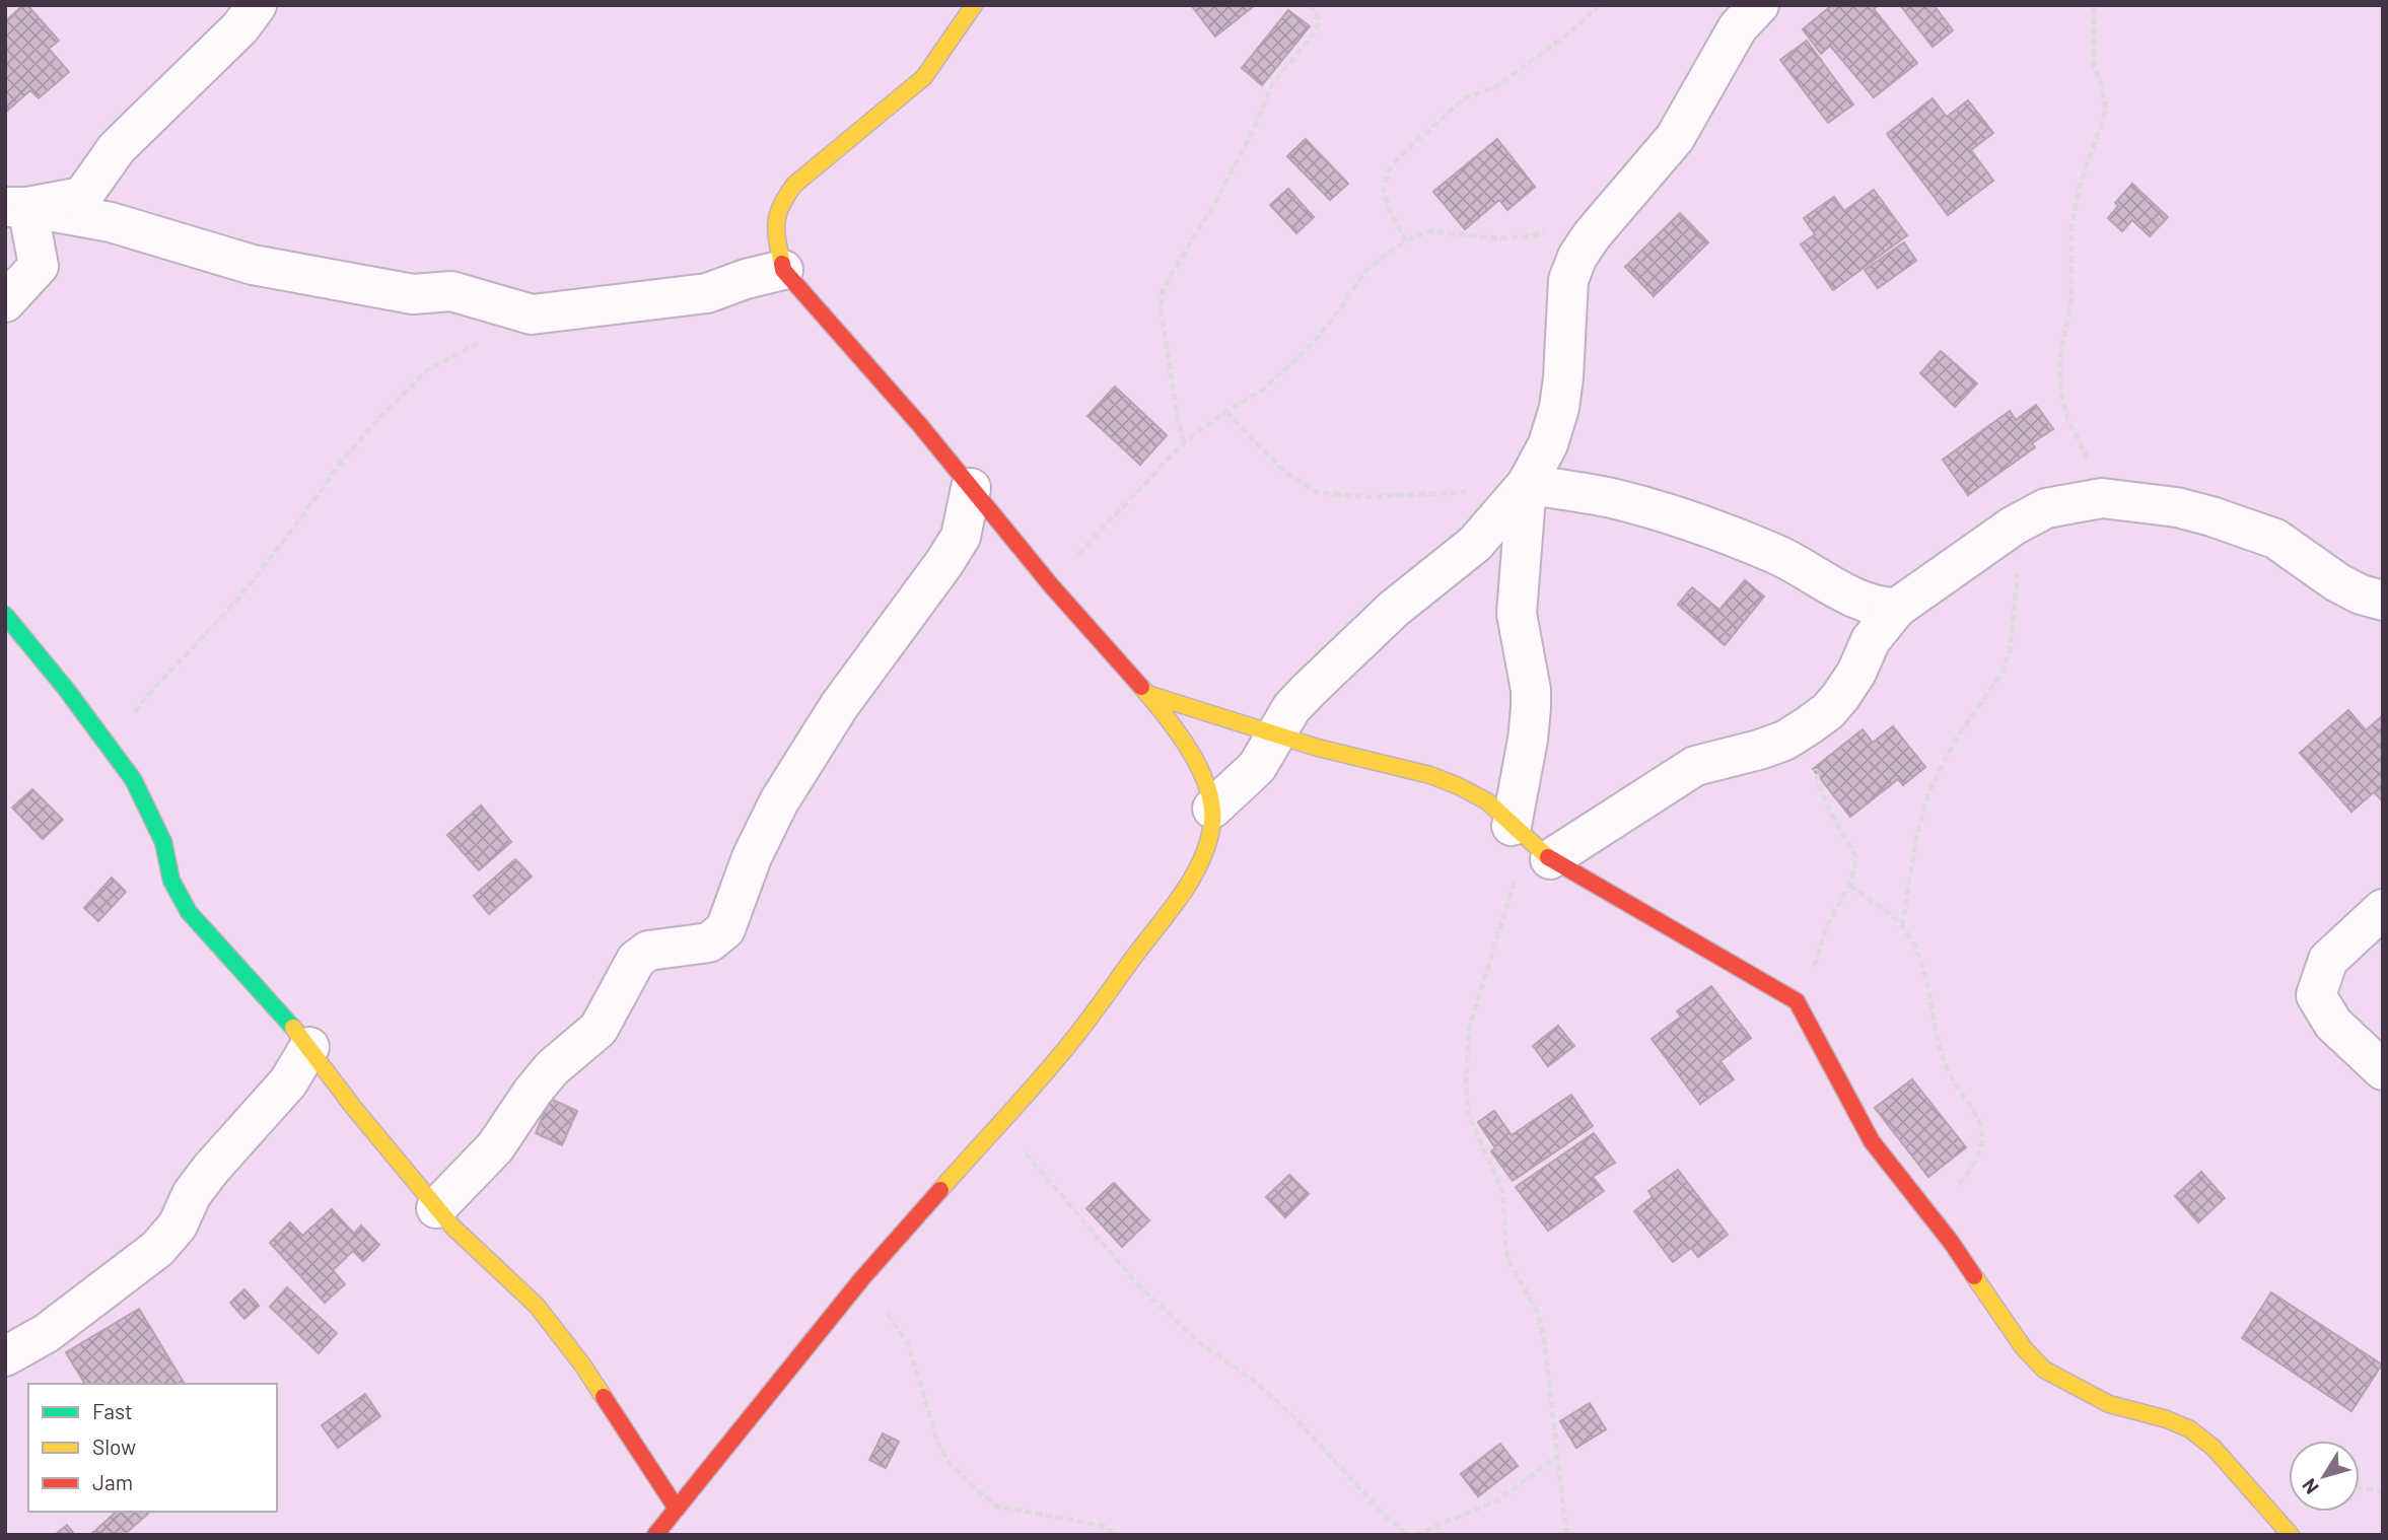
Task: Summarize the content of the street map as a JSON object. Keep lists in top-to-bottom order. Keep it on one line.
{"legend":["Fast","Slow","Jam"],"north":"bottom left"}
